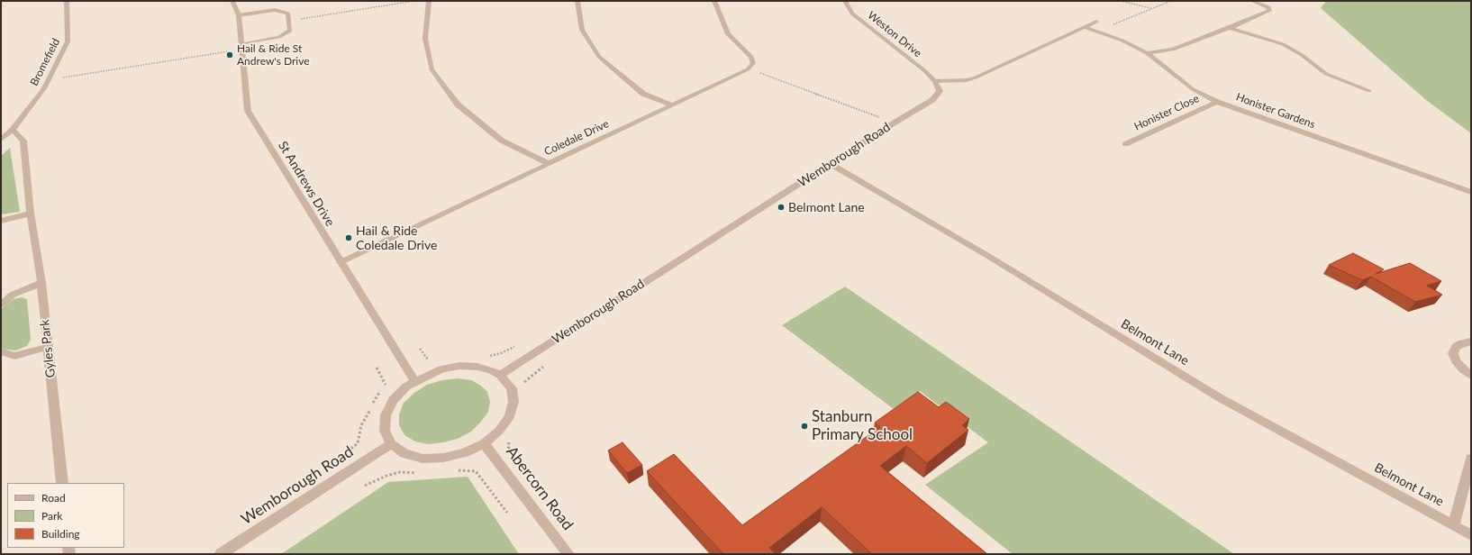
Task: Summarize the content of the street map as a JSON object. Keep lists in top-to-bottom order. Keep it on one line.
{"streets":{"street":["Weston Drive","Bromefield","Honister Gardens","Honister Close","Coledale Drive","Wemborough Road","St Andrews Drive","Belmont Lane","Gyles Park","Abercorn Road"]},"crossings":[["Weston Drive","Wemborough Road"],["Bromefield","Gyles Park"],["Honister Gardens","Honister Close"],["Coledale Drive","St Andrews Drive"],["Wemborough Road","St Andrews Drive"],["Wemborough Road","Belmont Lane"],["Wemborough Road","Abercorn Road"],["St Andrews Drive","Abercorn Road"]],"places":["Hail & Ride St Andrew's Drive","Belmont Lane","Hail & Ride Coledale Drive","Stanburn Primary School"],"legend":["Road","Park","Building"]}
